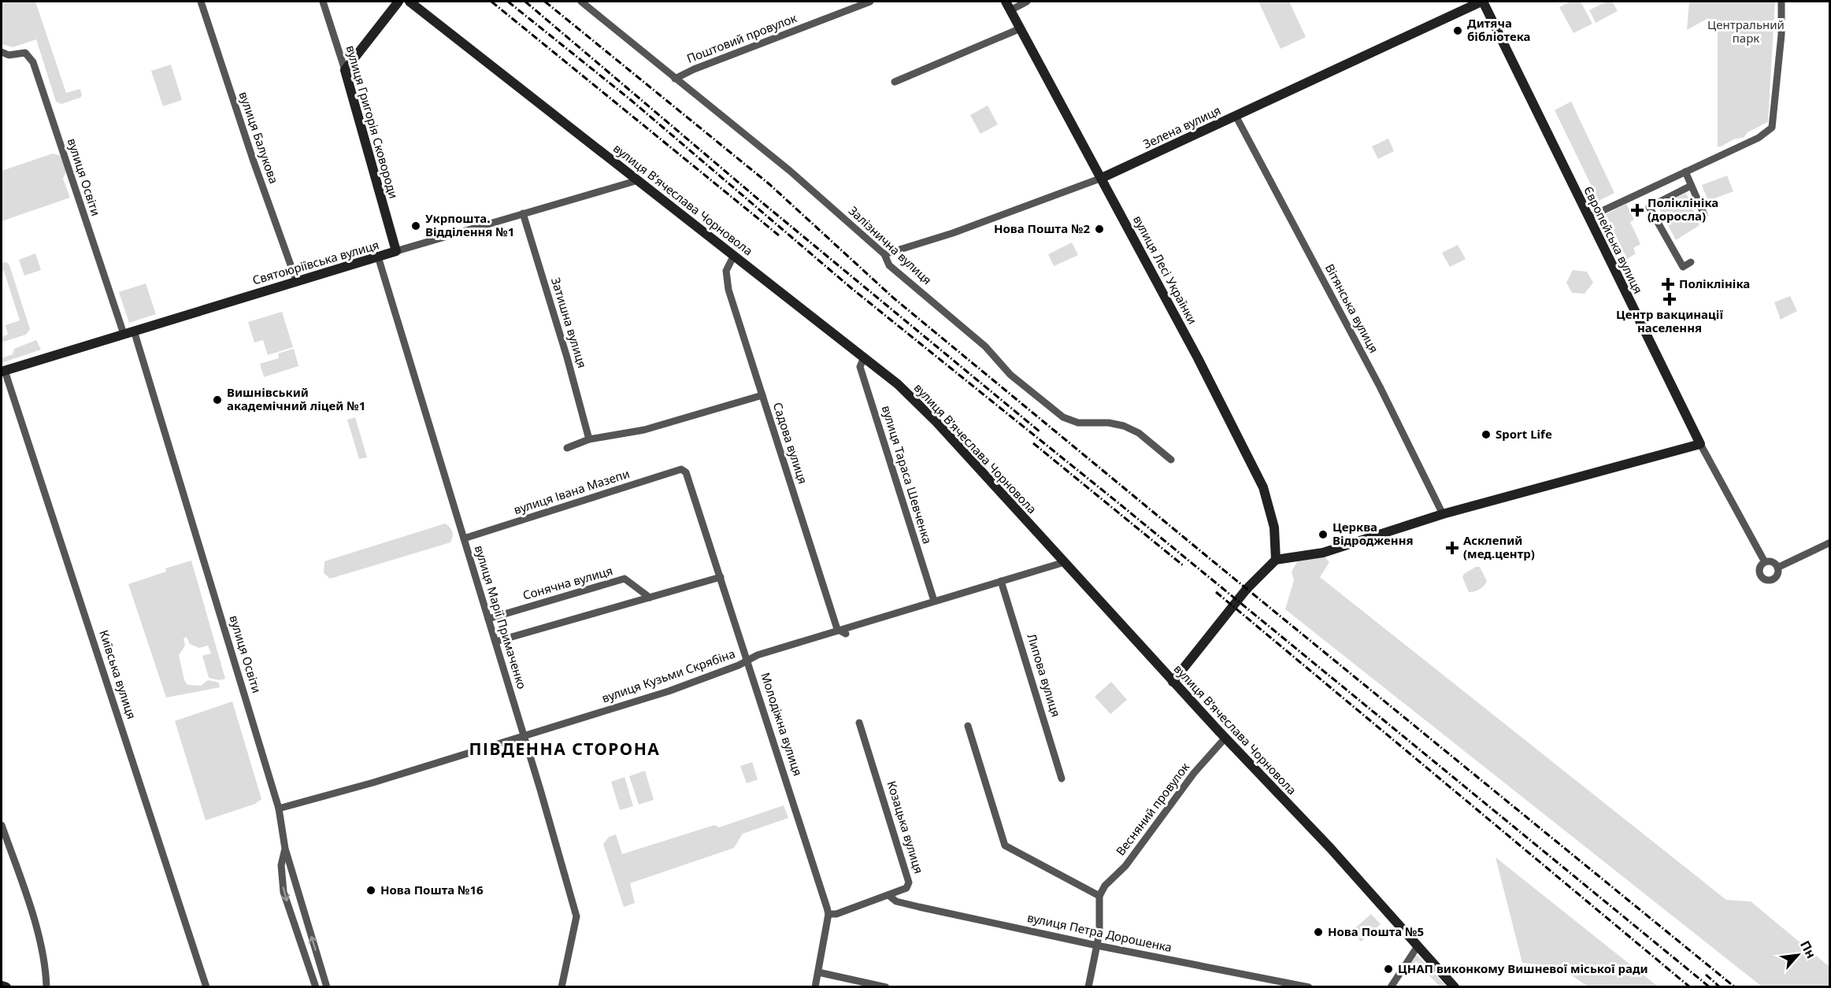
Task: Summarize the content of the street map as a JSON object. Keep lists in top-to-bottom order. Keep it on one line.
{"streets":{"street":["Поштовий провулок","вулиця Григорія Сковороди","Зелена вулиця","вулиця Балукова","вулиця Освіти","вулиця Вʼячеслава Чорновола","Європейська вулиця","Залізнична вулиця","Святоюріївська вулиця","вулиця Лесі Українки","Вітянська вулиця","Затишна вулиця","Садова вулиця","вулиця Тараса Шевченка","вулиця Івана Мазепи","Сонячна вулиця","вулиця Марії Примаченко","Київська вулиця","Липова вулиця","вулиця Кузьми Скрябіна","Молодіжна вулиця","Весняний провулок","Козацька вулиця","вулиця Петра Дорошенка"]},"crossings":[["Поштовий провулок","Залізнична вулиця"],["вулиця Григорія Сковороди","Святоюріївська вулиця"],["Зелена вулиця","Європейська вулиця"],["Зелена вулиця","Залізнична вулиця"],["Зелена вулиця","вулиця Лесі Українки"],["Зелена вулиця","Вітянська вулиця"],["вулиця Балукова","Святоюріївська вулиця"],["вулиця Освіти","Святоюріївська вулиця"],["вулиця Освіти","вулиця Кузьми Скрябіна"],["вулиця Вʼячеслава Чорновола","Святоюріївська вулиця"],["вулиця Вʼячеслава Чорновола","Садова вулиця"],["вулиця Вʼячеслава Чорновола","вулиця Тараса Шевченка"],["вулиця Вʼячеслава Чорновола","вулиця Кузьми Скрябіна"],["вулиця Вʼячеслава Чорновола","Весняний провулок"],["Святоюріївська вулиця","Затишна вулиця"],["Святоюріївська вулиця","вулиця Марії Примаченко"],["Святоюріївська вулиця","Київська вулиця"],["Садова вулиця","вулиця Кузьми Скрябіна"],["вулиця Тараса Шевченка","вулиця Кузьми Скрябіна"],["вулиця Івана Мазепи","вулиця Марії Примаченко"],["вулиця Івана Мазепи","Молодіжна вулиця"],["Сонячна вулиця","вулиця Марії Примаченко"],["вулиця Марії Примаченко","вулиця Кузьми Скрябіна"],["Липова вулиця","вулиця Кузьми Скрябіна"],["вулиця Кузьми Скрябіна","Молодіжна вулиця"],["Молодіжна вулиця","Козацька вулиця"],["Козацька вулиця","вулиця Петра Дорошенка"]],"districts":["ПІВДЕННА СТОРОНА"],"parks":["Центральний парк"],"places":{"other":["Дитяча бібліотека","Укрпошта. Відділення №1","Нова Пошта №2","Вишнівський академічний ліцей №1","Sport Life","Церква Відродження","Нова Пошта №16","Нова Пошта №5","ЦНАП виконкому Вишневої міської ради"],"health":["Поліклініка (доросла)","Поліклініка","Центр вакцинації населення","Асклепий (мед.центр)"]},"north":"top right"}
